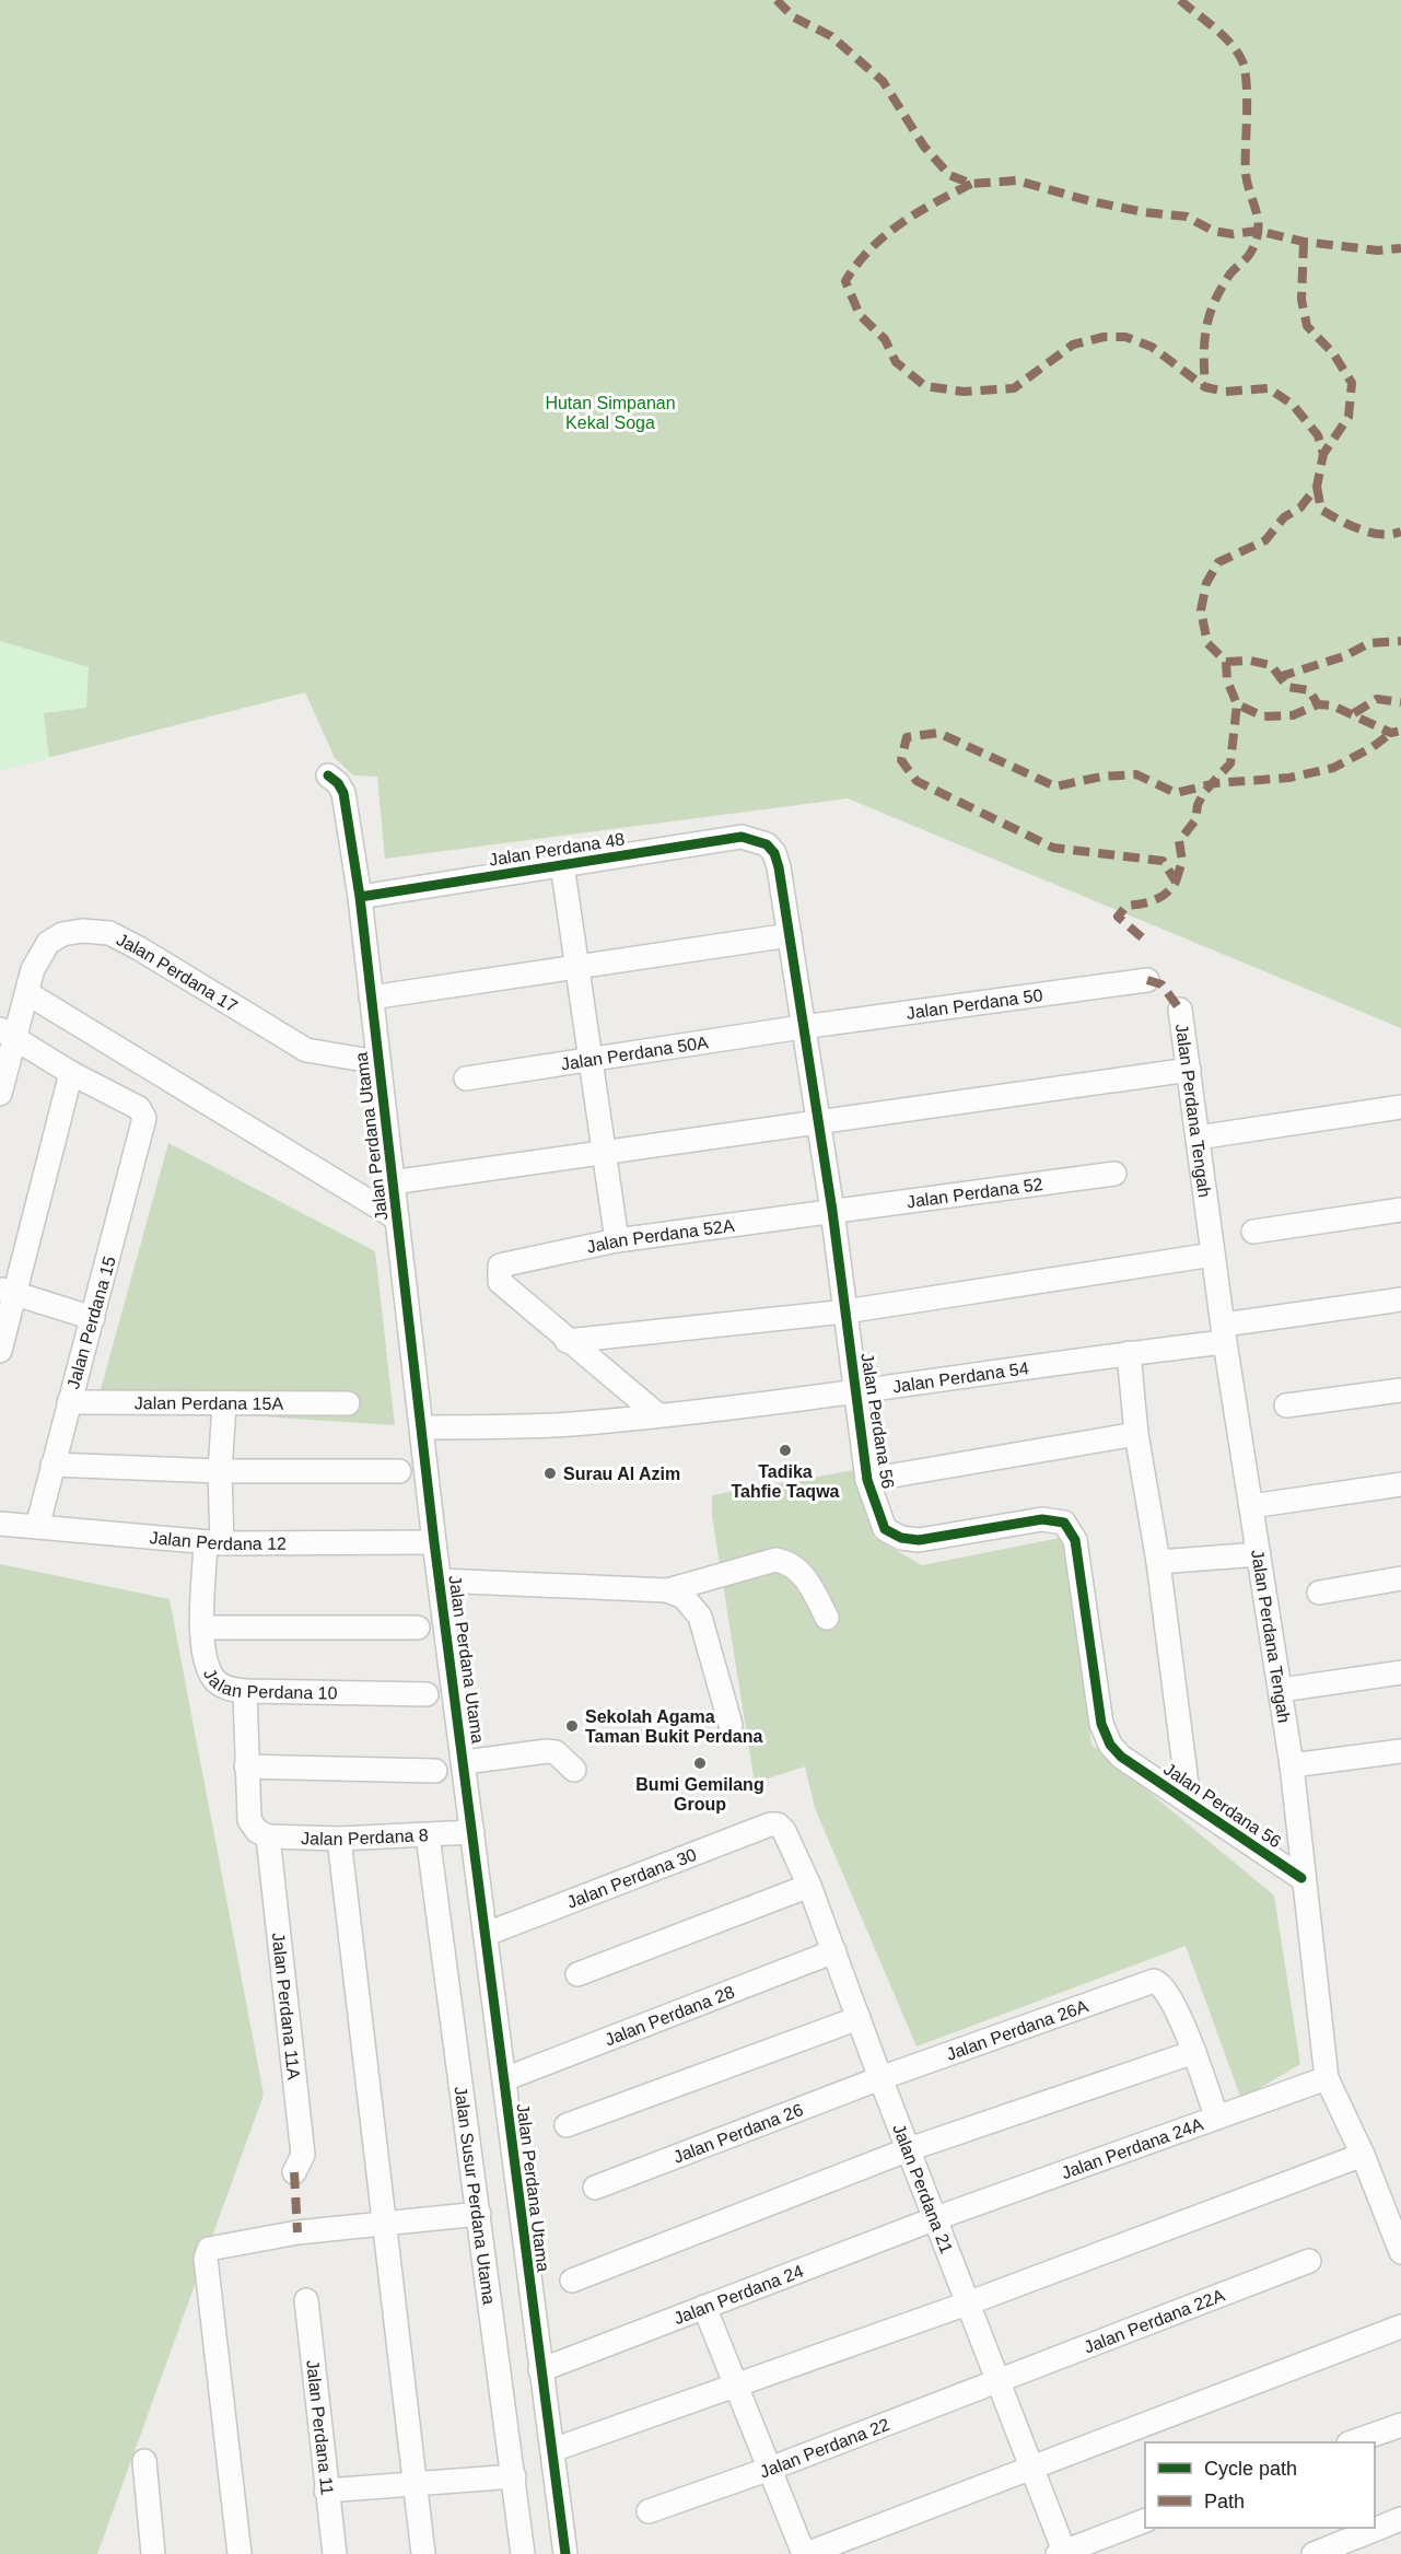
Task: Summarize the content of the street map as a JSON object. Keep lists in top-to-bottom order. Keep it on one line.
{"streets":{"street":["Jalan Perdana 48","Jalan Perdana 17","Jalan Perdana 50","Jalan Perdana 50A","Jalan Perdana Tengah","Jalan Perdana Utama","Jalan Perdana 52","Jalan Perdana 52A","Jalan Perdana 15","Jalan Perdana 54","Jalan Perdana 15A","Jalan Perdana 56","Jalan Perdana 12","Jalan Perdana 10","Jalan Perdana 8","Jalan Perdana 30","Jalan Perdana 11A","Jalan Perdana 28","Jalan Perdana 26A","Jalan Perdana 26","Jalan Perdana 24A","Jalan Perdana 21","Jalan Susur Perdana Utama","Jalan Perdana 24","Jalan Perdana 22A","Jalan Perdana 11","Jalan Perdana 22"]},"crossings":[["Jalan Perdana 48","Jalan Perdana Utama"],["Jalan Perdana 48","Jalan Perdana 56"],["Jalan Perdana 17","Jalan Perdana Utama"],["Jalan Perdana 50","Jalan Perdana 50A"],["Jalan Perdana 50","Jalan Perdana 56"],["Jalan Perdana 50A","Jalan Perdana 56"],["Jalan Perdana Tengah","Jalan Perdana 54"],["Jalan Perdana Tengah","Jalan Perdana 56"],["Jalan Perdana Tengah","Jalan Perdana 24A"],["Jalan Perdana Utama","Jalan Perdana 54"],["Jalan Perdana Utama","Jalan Perdana 12"],["Jalan Perdana Utama","Jalan Perdana 8"],["Jalan Perdana Utama","Jalan Perdana 30"],["Jalan Perdana Utama","Jalan Perdana 28"],["Jalan Perdana Utama","Jalan Perdana 24"],["Jalan Perdana 52","Jalan Perdana 52A"],["Jalan Perdana 52","Jalan Perdana 56"],["Jalan Perdana 52A","Jalan Perdana 56"],["Jalan Perdana 15","Jalan Perdana 15A"],["Jalan Perdana 15","Jalan Perdana 12"],["Jalan Perdana 54","Jalan Perdana 56"],["Jalan Perdana 15A","Jalan Perdana 10"],["Jalan Perdana 12","Jalan Perdana 10"],["Jalan Perdana 10","Jalan Perdana 11A"],["Jalan Perdana 8","Jalan Perdana 11A"],["Jalan Perdana 8","Jalan Susur Perdana Utama"],["Jalan Perdana 30","Jalan Perdana 21"],["Jalan Perdana 28","Jalan Perdana 21"],["Jalan Perdana 26A","Jalan Perdana 26"],["Jalan Perdana 26A","Jalan Perdana 21"],["Jalan Perdana 26","Jalan Perdana 21"],["Jalan Perdana 24A","Jalan Perdana 21"],["Jalan Perdana 24A","Jalan Perdana 24"],["Jalan Perdana 21","Jalan Perdana 24"],["Jalan Perdana 21","Jalan Perdana 22A"],["Jalan Perdana 21","Jalan Perdana 22"],["Jalan Perdana 22A","Jalan Perdana 22"]],"parks":["Hutan Simpanan Kekal Soga"],"places":["Tadika Tahfie Taqwa","Surau Al Azim","Sekolah Agama Taman Bukit Perdana","Bumi Gemilang Group"],"legend":["Cycle path","Path"]}
